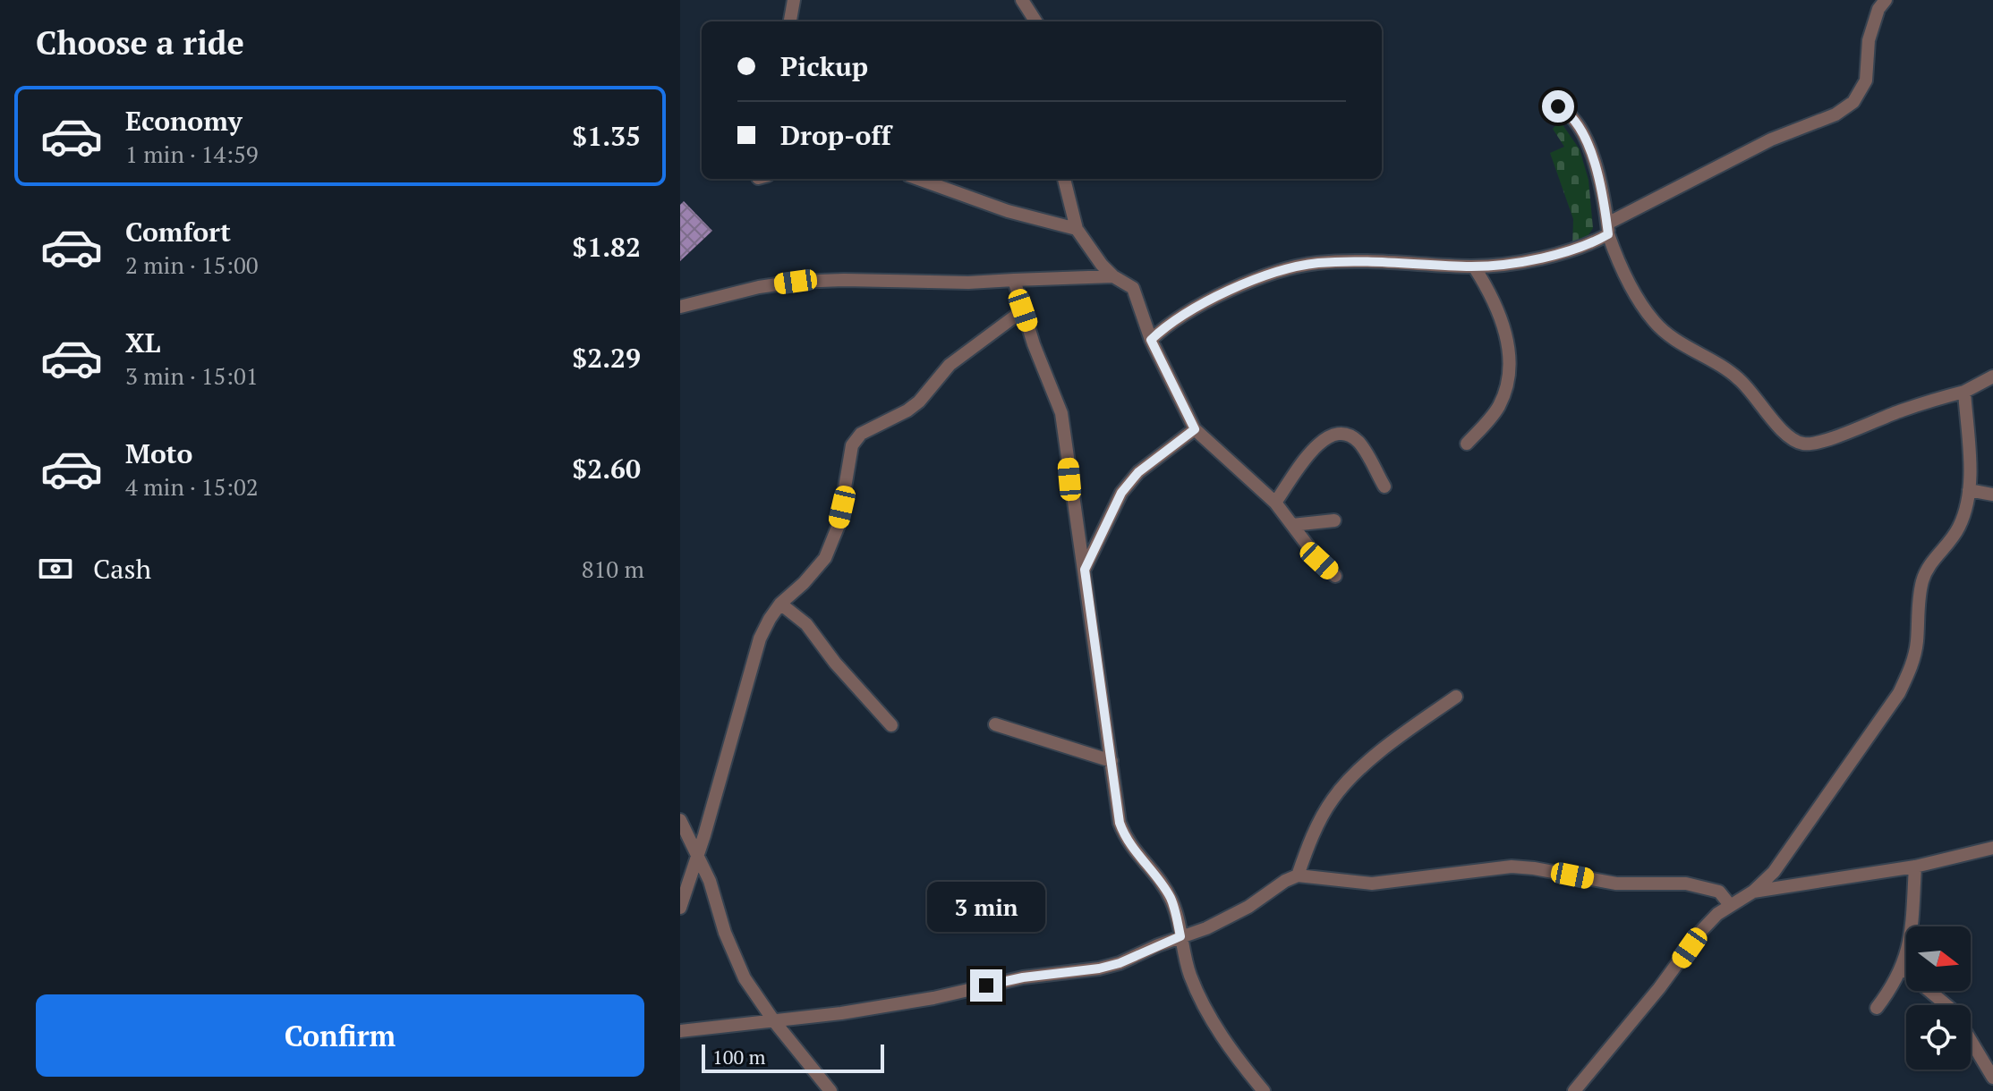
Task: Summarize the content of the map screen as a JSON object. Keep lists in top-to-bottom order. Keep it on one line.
{"scale_bar":"100 m","north":"right","page":{"heading":"Choose a ride","banner":["Pickup","Drop-off"],"list":[{"name":"Economy","note":"1 min · 14:59","value":"$1.35"},{"name":"Comfort","note":"2 min · 15:00","value":"$1.82"},{"name":"XL","note":"3 min · 15:01","value":"$2.29"},{"name":"Moto","note":"4 min · 15:02","value":"$2.60"}],"pay":["Cash","810 m"],"bubble":"3 min","buttons":"Confirm","scale":"100 m"}}
